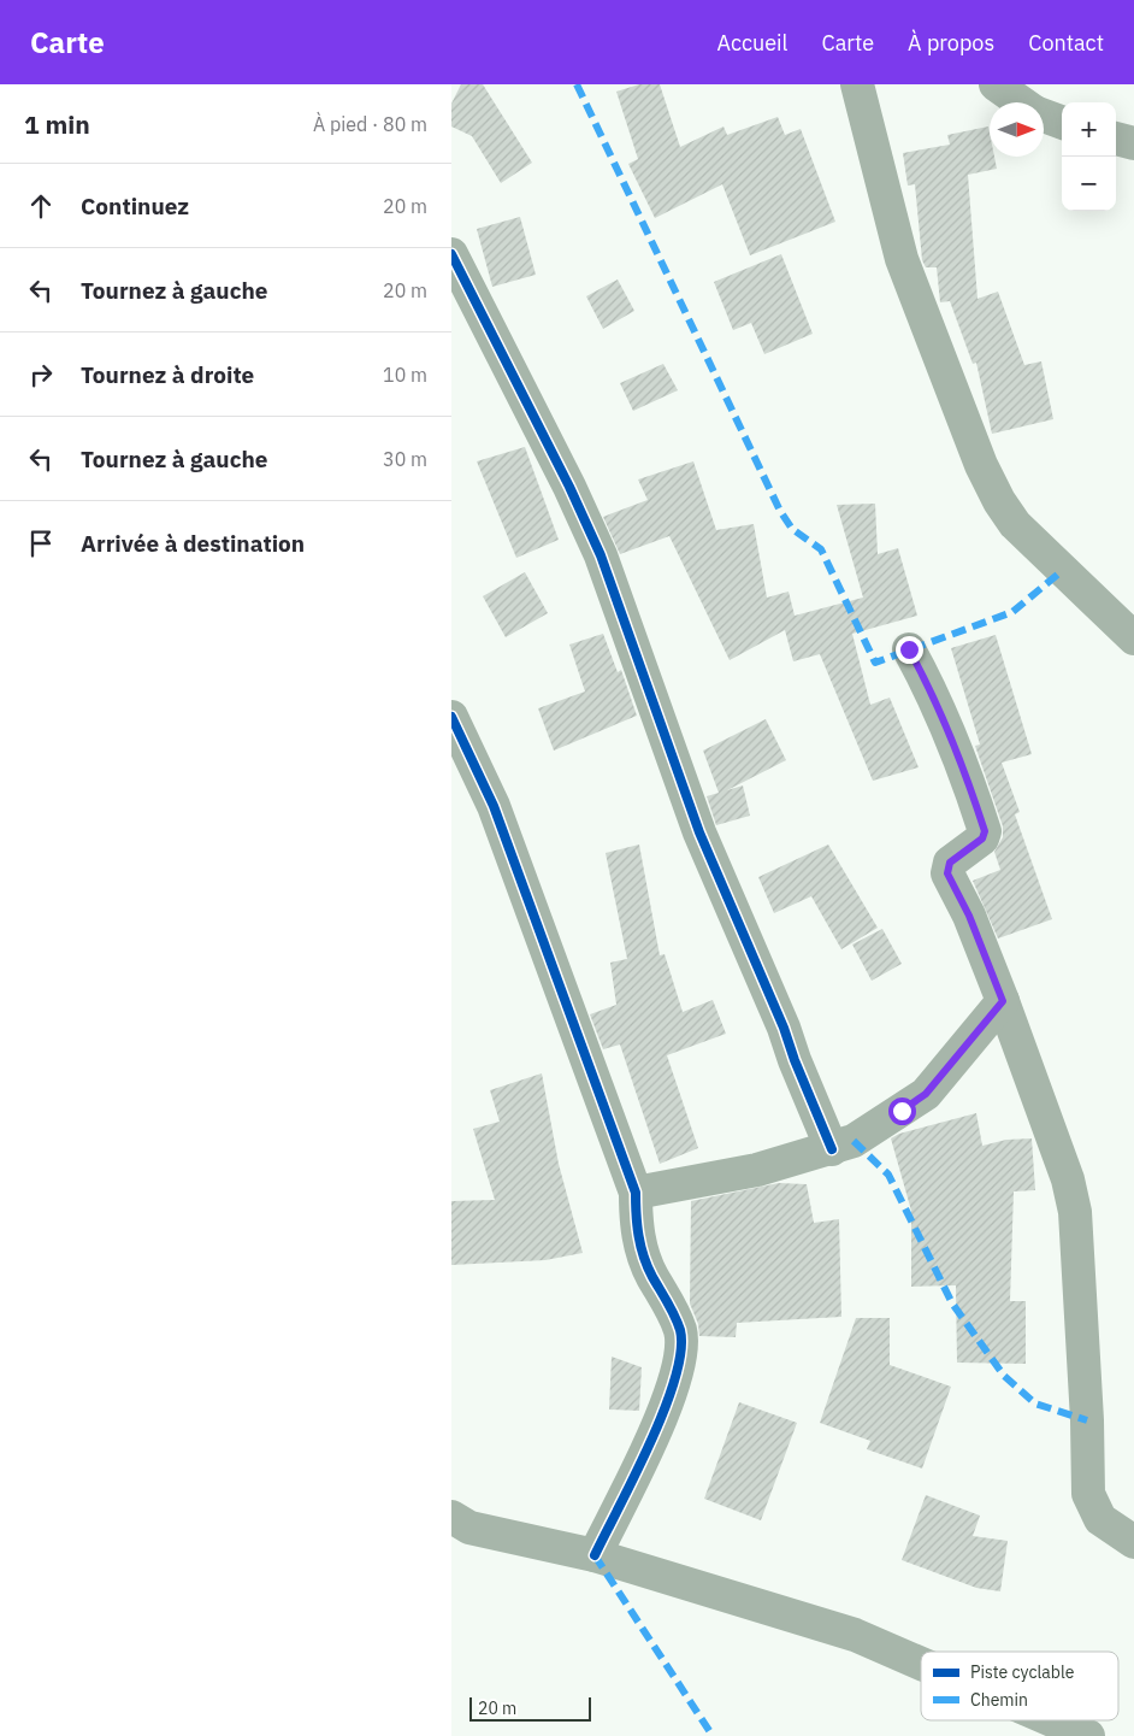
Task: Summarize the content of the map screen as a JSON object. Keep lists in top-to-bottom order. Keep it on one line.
{"legend":["Piste cyclable","Chemin"],"scale_bar":"20 m","north":"right","page":{"header":"Carte","nav":["Accueil","Carte","À propos","Contact"],"heading":["1 min","À pied · 80 m"],"map_buttons":["+","−"],"list":[["Continuez","20 m"],["Tournez à gauche","20 m"],["Tournez à droite","10 m"],["Tournez à gauche","30 m"],"Arrivée à destination"],"scale":"20 m"}}
